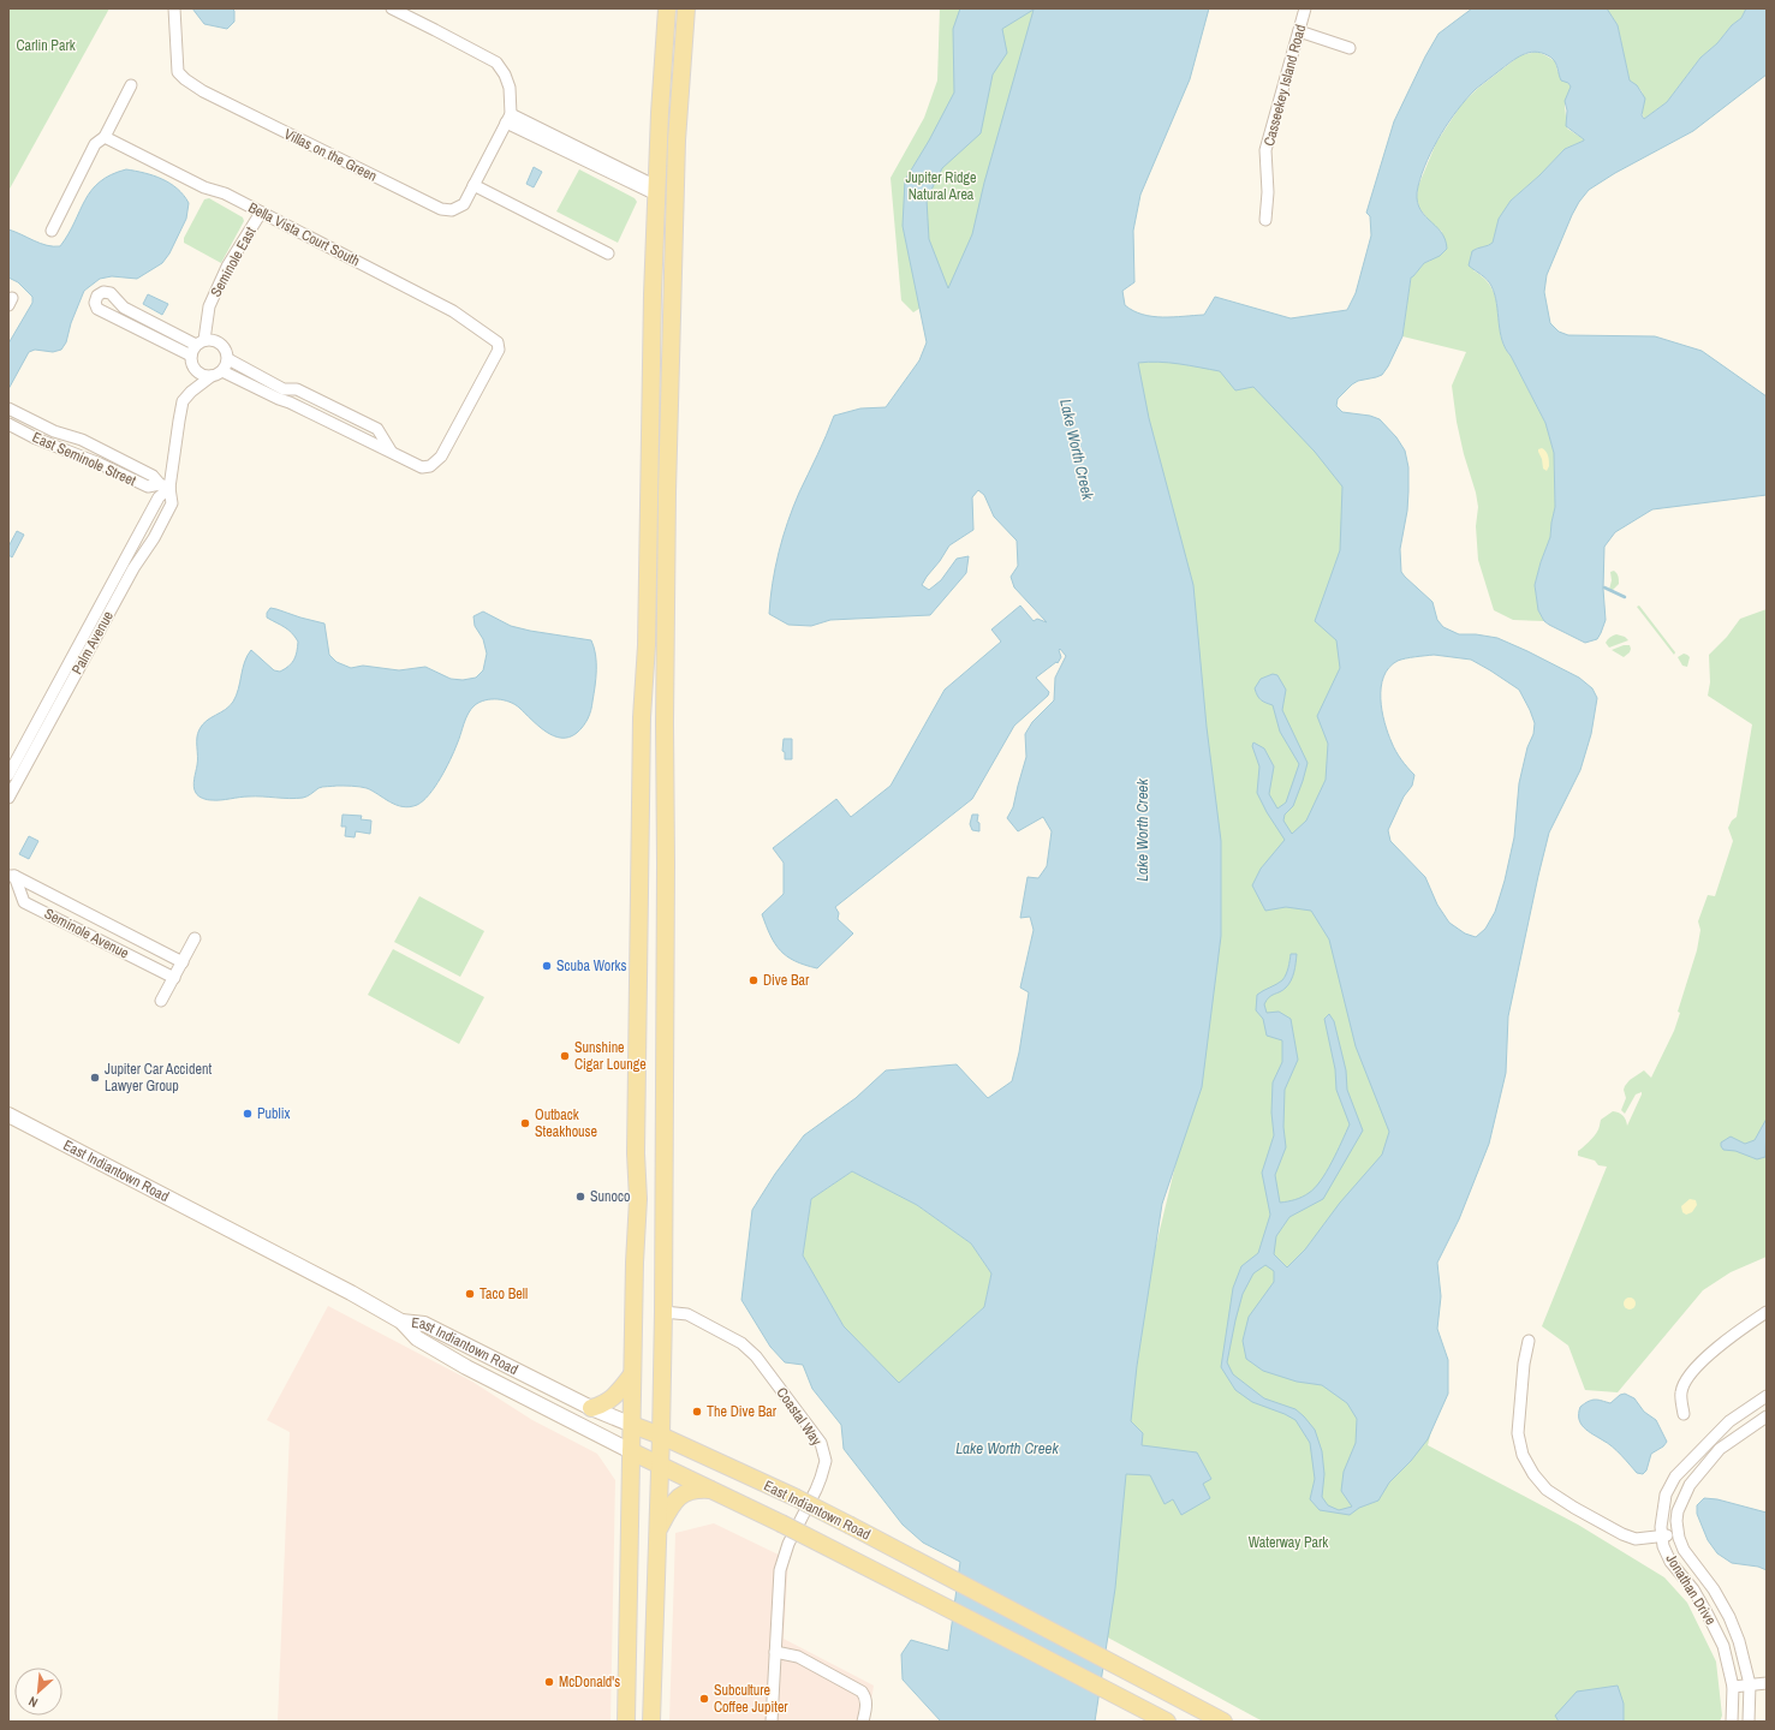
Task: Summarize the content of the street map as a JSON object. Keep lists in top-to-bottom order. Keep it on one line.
{"streets":{"main road":["East Indiantown Road"],"street":["Casseekey Island Road","Villas on the Green","Bella Vista Court South","Seminole East","East Seminole Street","Palm Avenue","Seminole Avenue","Coastal Way","Jonathan Drive"]},"crossings":[["Bella Vista Court South","Seminole East"],["Seminole East","Palm Avenue"],["East Seminole Street","Palm Avenue"]],"water":["Lake Worth Creek"],"parks":["Carlin Park","Jupiter Ridge Natural Area","Waterway Park"],"places":["Scuba Works","Dive Bar","Sunshine Cigar Lounge","Jupiter Car Accident Lawyer Group","Publix","Outback Steakhouse","Sunoco","Taco Bell","The Dive Bar","McDonald's","Subculture Coffee Jupiter"],"north":"bottom left"}
